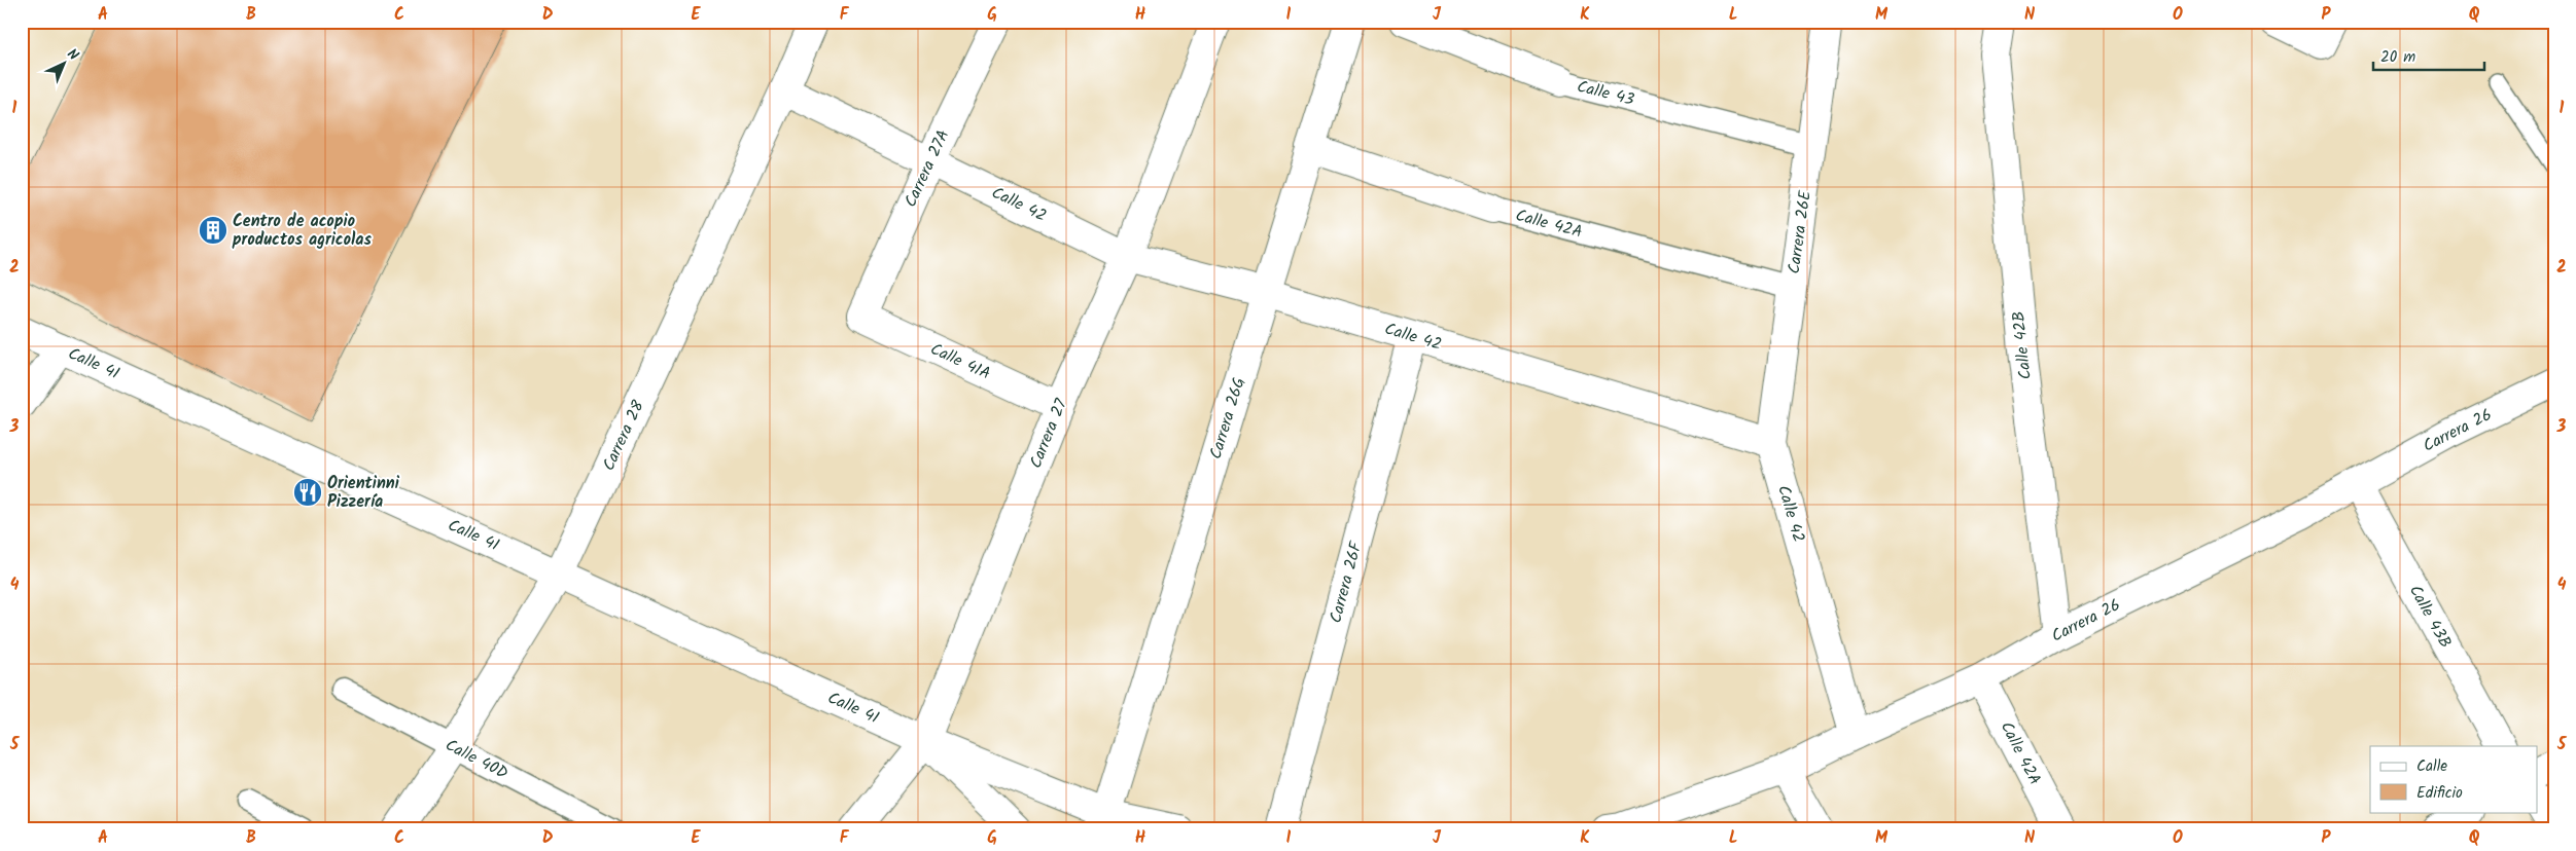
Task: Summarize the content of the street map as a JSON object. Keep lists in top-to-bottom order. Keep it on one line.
{"streets":{"street":["Calle 43","Carrera 27A","Calle 42","Calle 42A","Carrera 26E","Calle 42B","Calle 41A","Calle 41","Carrera 26G","Carrera 26","Carrera 27","Carrera 28","Carrera 26F","Calle 43B","Calle 40D"]},"crossings":[["Calle 43","Carrera 26E"],["Carrera 27A","Calle 42"],["Carrera 27A","Calle 41A"],["Calle 42","Carrera 26E"],["Calle 42","Carrera 26G"],["Calle 42","Carrera 26"],["Calle 42","Carrera 27"],["Calle 42","Carrera 28"],["Calle 42","Carrera 26F"],["Calle 42A","Carrera 26E"],["Calle 42A","Carrera 26G"],["Calle 42A","Carrera 26"],["Calle 42B","Carrera 26"],["Calle 41A","Carrera 27"],["Calle 41","Carrera 26G"],["Calle 41","Carrera 27"],["Calle 41","Carrera 28"],["Carrera 26","Calle 43B"],["Carrera 28","Calle 40D"]],"places":{"building":["Centro de acopio productos agricolas"],"restaurant":["Orientinni Pizzería"]},"legend":["Calle","Edificio"],"scale_bar":"20 m","north":"top right","grid":{"columns":["A","B","C","D","E","F","G","H","I","J","K","L","M","N","O","P","Q"],"rows":["1","2","3","4","5"]}}
